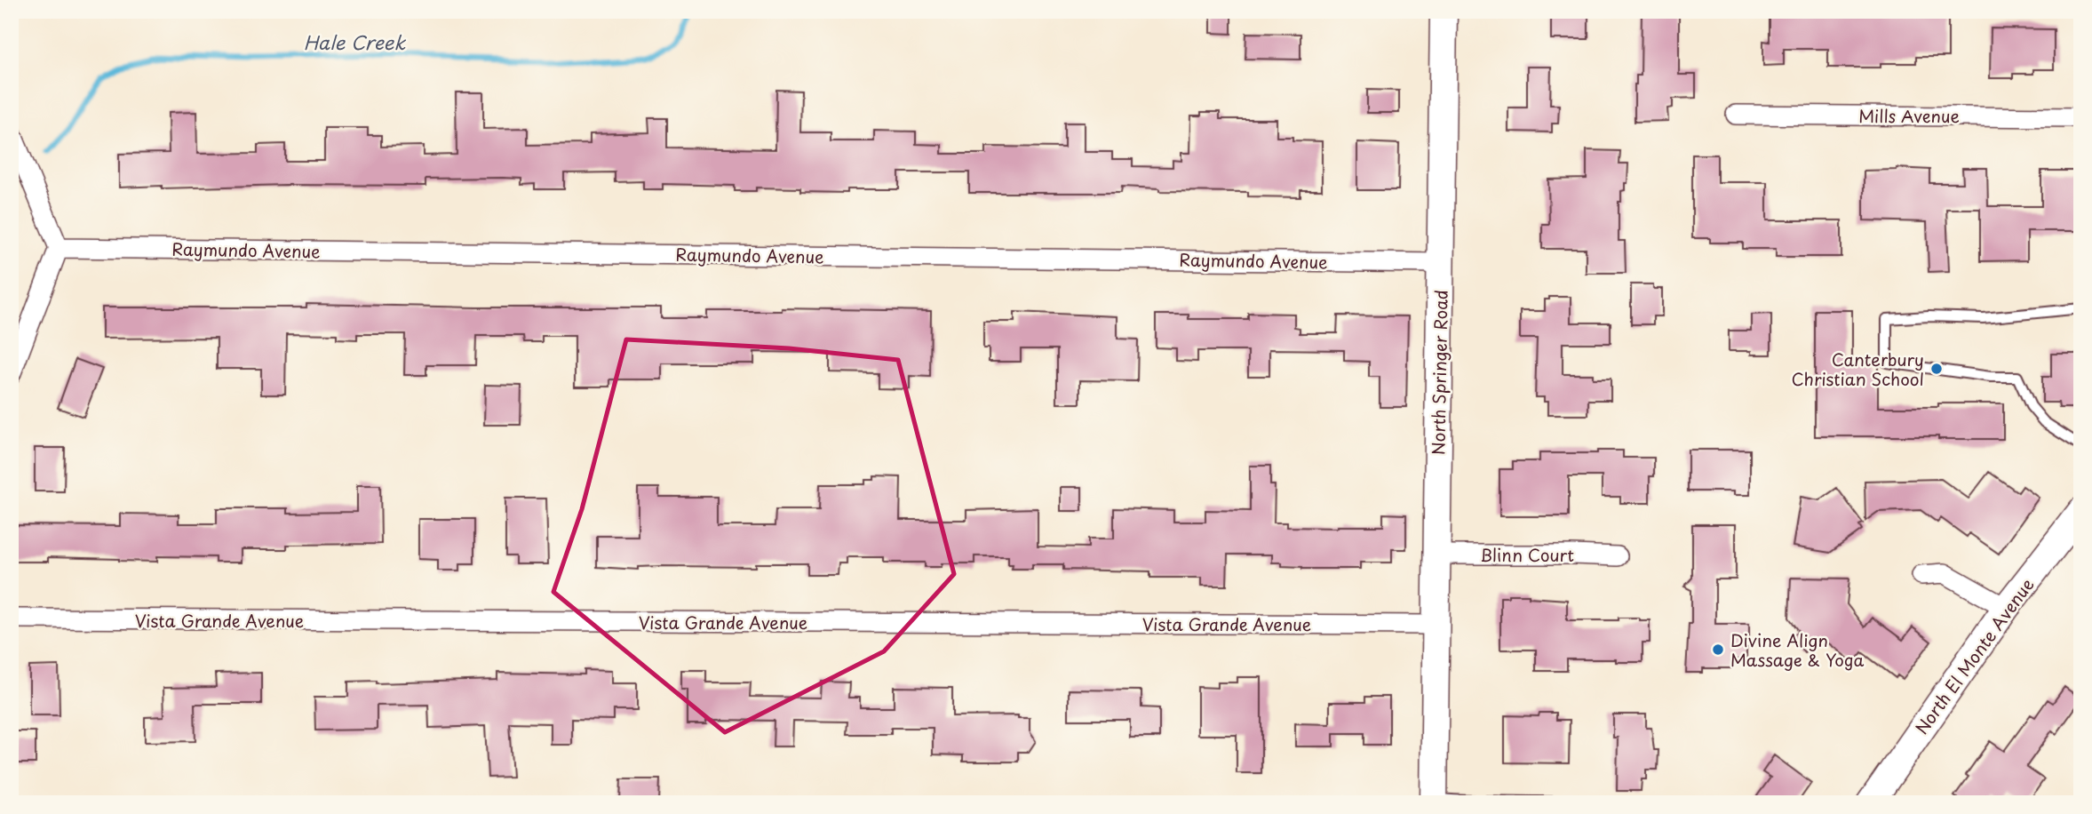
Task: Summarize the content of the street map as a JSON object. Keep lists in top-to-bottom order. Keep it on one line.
{"streets":{"street":["Mills Avenue","Raymundo Avenue","North Springer Road","Blinn Court","Vista Grande Avenue","North El Monte Avenue"]},"crossings":[["Raymundo Avenue","North Springer Road"],["North Springer Road","Blinn Court"],["North Springer Road","Vista Grande Avenue"]],"water":["Hale Creek"],"places":["Canterbury Christian School","Divine Align Massage & Yoga"]}
